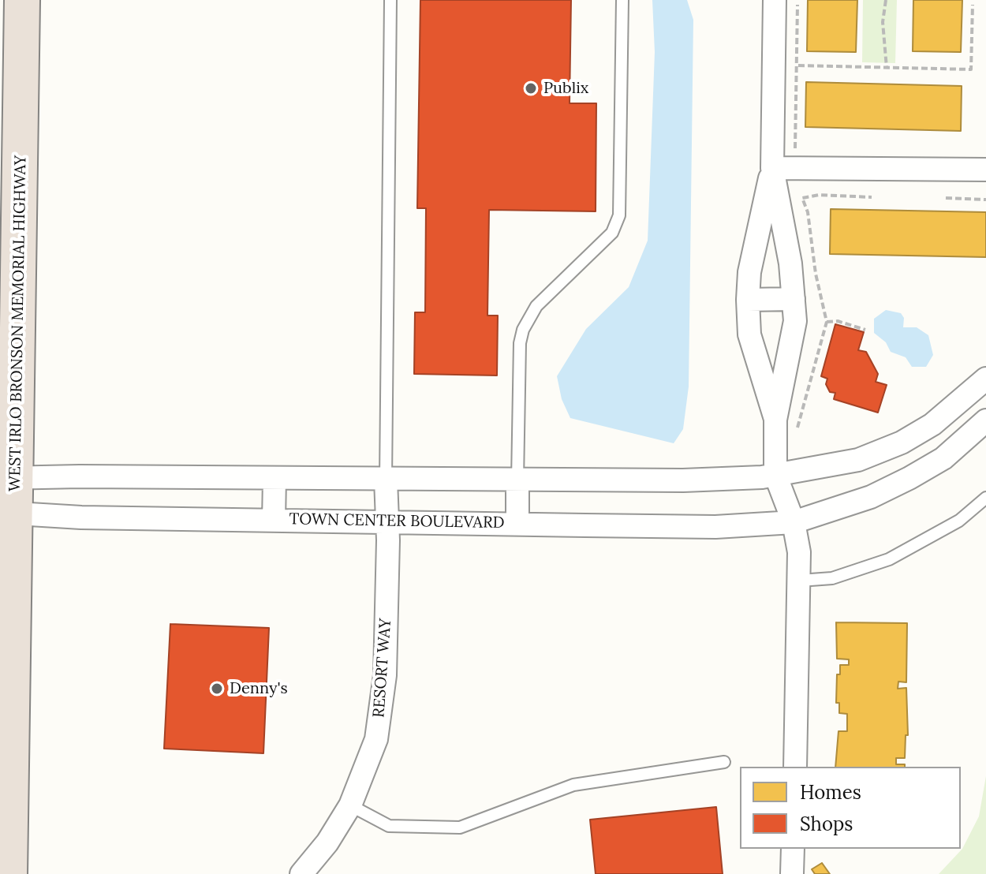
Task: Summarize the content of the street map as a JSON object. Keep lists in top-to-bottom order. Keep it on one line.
{"streets":{"highway":["WEST IRLO BRONSON MEMORIAL HIGHWAY"],"street":["TOWN CENTER BOULEVARD","RESORT WAY"]},"crossings":[["WEST IRLO BRONSON MEMORIAL HIGHWAY","TOWN CENTER BOULEVARD"],["TOWN CENTER BOULEVARD","RESORT WAY"]],"places":["Publix","Denny's"],"legend":["Homes","Shops"]}
